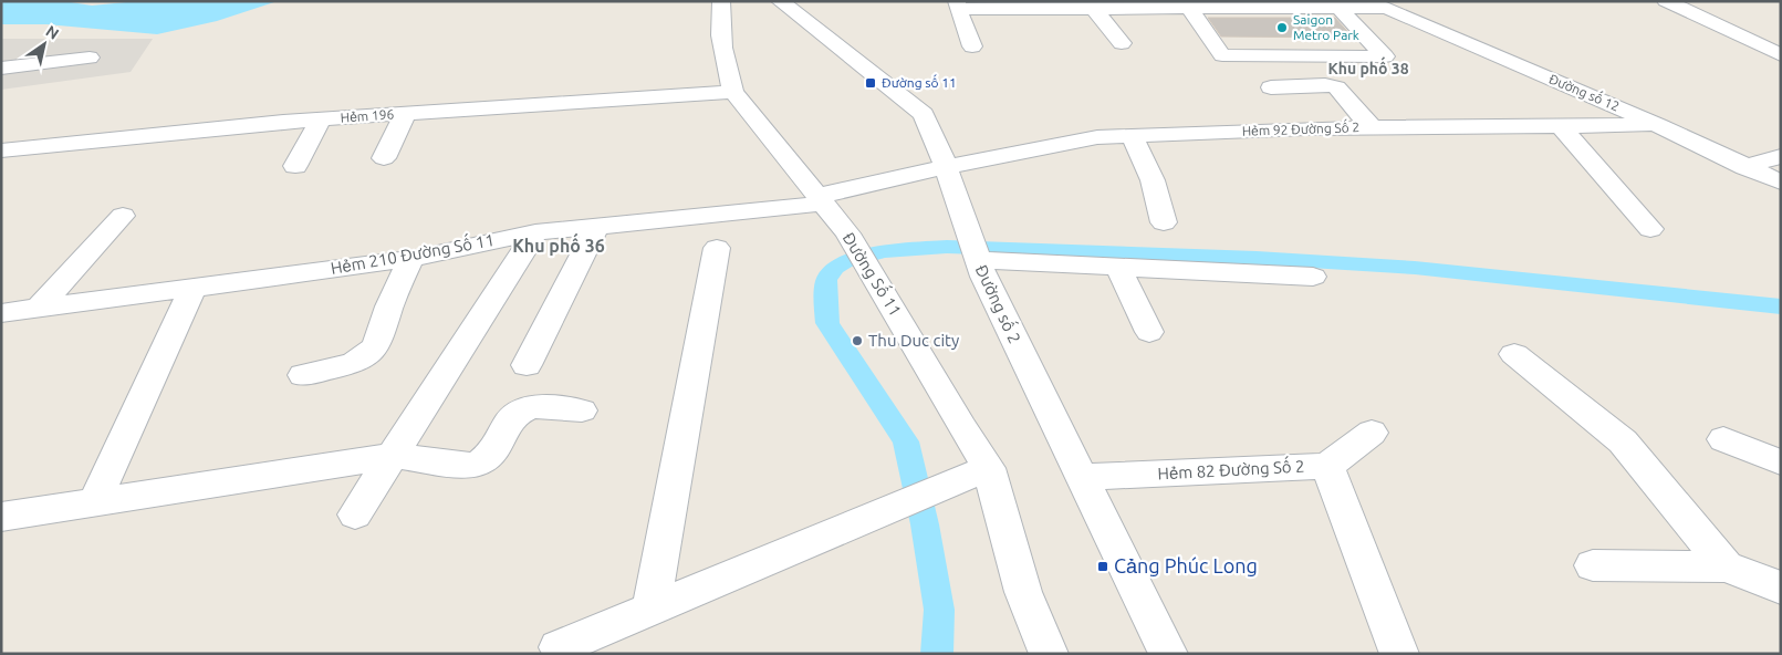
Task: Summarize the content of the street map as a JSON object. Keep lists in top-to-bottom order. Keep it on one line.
{"streets":{"street":["Đường số 12","Hẻm 196","Hẻm 92 Đường Số 2","Hẻm 210 Đường Số 11","Đường Số 11","Đường số 2","Hẻm 82 Đường Số 2"]},"crossings":[["Đường số 12","Hẻm 92 Đường Số 2"],["Hẻm 196","Đường Số 11"],["Hẻm 92 Đường Số 2","Hẻm 210 Đường Số 11"],["Hẻm 92 Đường Số 2","Đường Số 11"],["Hẻm 92 Đường Số 2","Đường số 2"],["Hẻm 210 Đường Số 11","Đường Số 11"],["Đường số 2","Hẻm 82 Đường Số 2"]],"districts":["Khu phố 38","Khu phố 36"],"places":{"other":["Saigon Metro Park","Thu Duc city"],"transit":["Đường số 11","Cảng Phúc Long"]},"north":"top right"}
